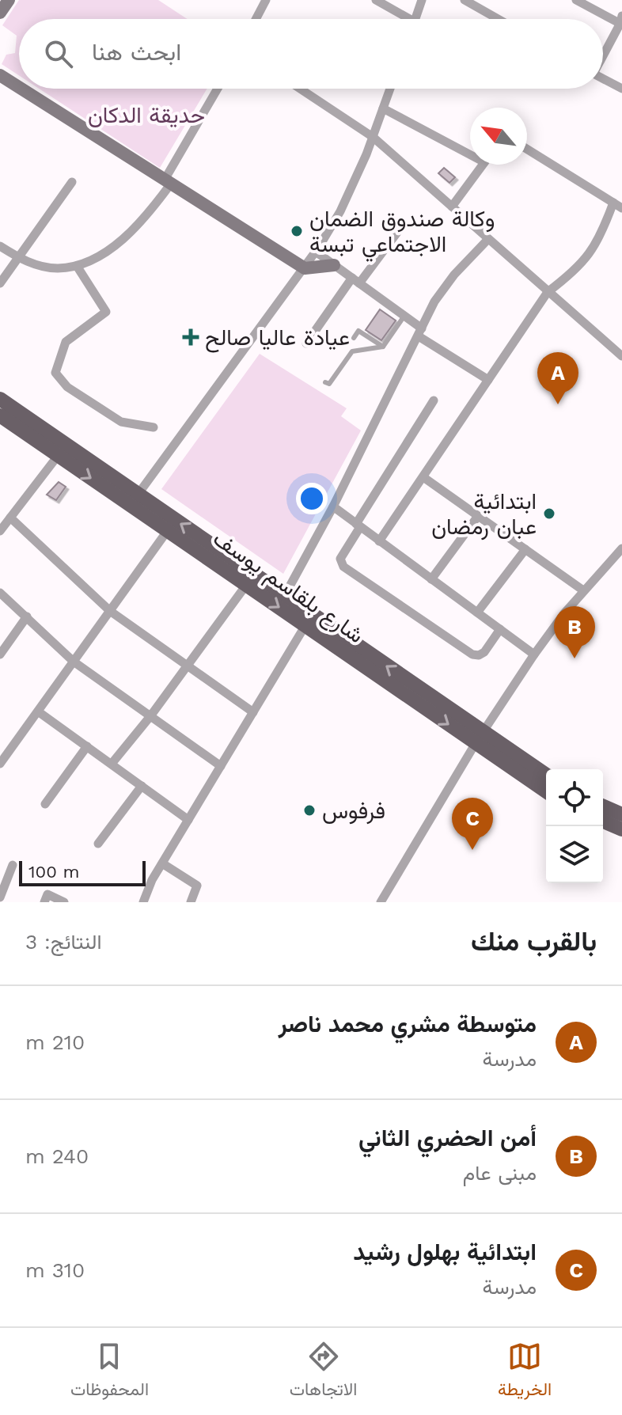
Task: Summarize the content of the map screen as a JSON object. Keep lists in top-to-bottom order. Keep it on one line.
{"streets":{"main road":["شارع بلقاسم يوسف"]},"parks":["حديقة الدكان"],"places":{"other":["وكالة صندوق الضمان الاجتماعي تبسة","ابتدائية عبان رمضان","فرفوس"],"health":["عيادة عاليا صالح"]},"scale_bar":"100 m","north":"top left","page":{"search":"ابحث هنا","pins":["A","B","C"],"scale":"100 m","heading":["بالقرب منك","النتائج: 3"],"list":[{"mark":"A","name":"متوسطة مشري محمد ناصر","note":"مدرسة","value":"210 m"},{"mark":"B","name":"أمن الحضري الثاني","note":"مبنى عام","value":"240 m"},{"mark":"C","name":"ابتدائية بهلول رشيد","note":"مدرسة","value":"310 m"}],"nav":["الخريطة","الاتجاهات","المحفوظات"]}}
